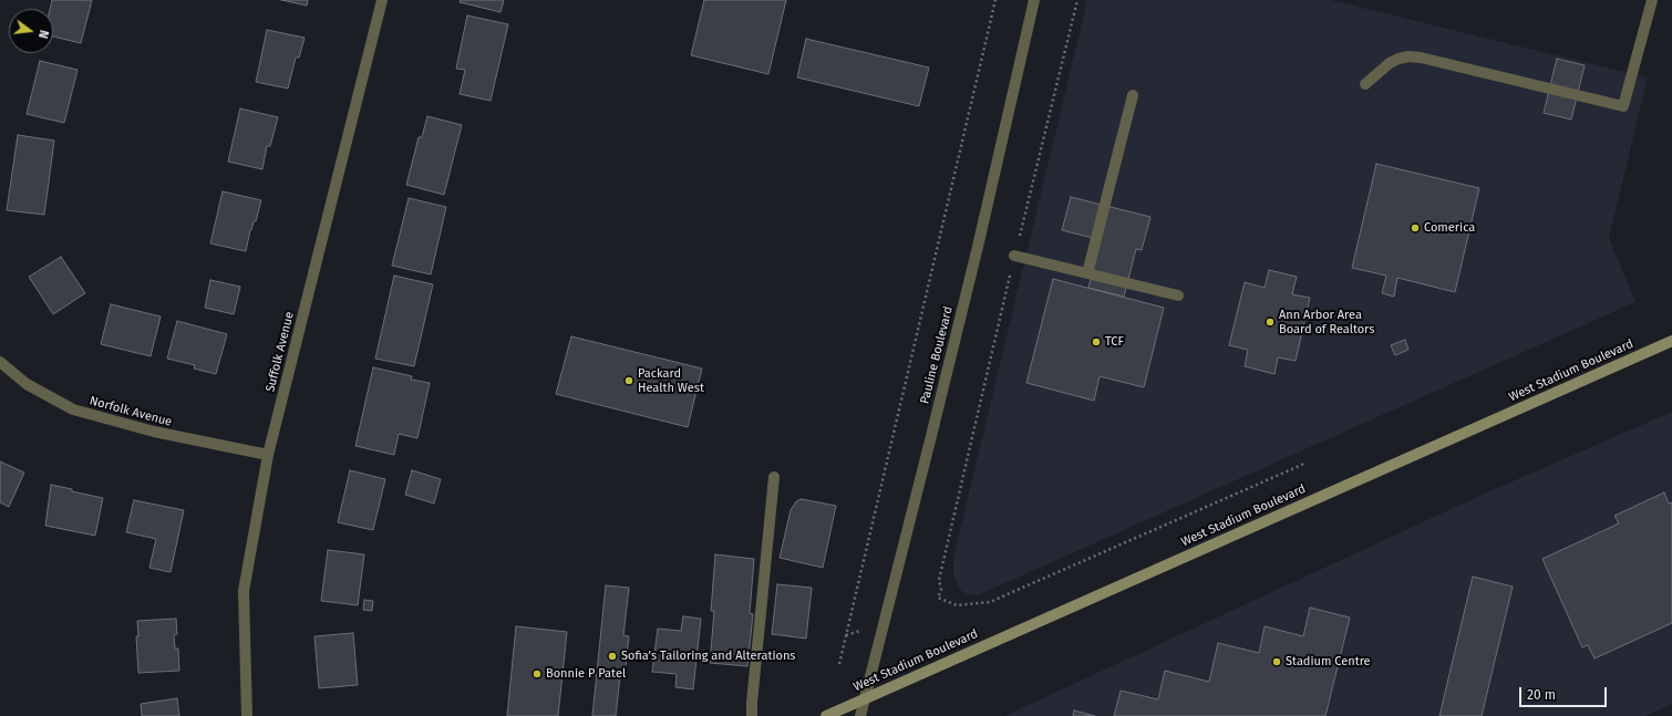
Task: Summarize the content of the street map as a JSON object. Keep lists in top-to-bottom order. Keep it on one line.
{"streets":{"main road":["West Stadium Boulevard"],"street":["Suffolk Avenue","Pauline Boulevard","Norfolk Avenue"]},"crossings":[["Suffolk Avenue","Norfolk Avenue"],["Pauline Boulevard","West Stadium Boulevard"]],"places":["Comerica","Ann Arbor Area Board of Realtors","TCF","Packard Health West","Sofia’s Tailoring and Alterations","Stadium Centre","Bonnie P Patel"],"scale_bar":"20 m","north":"right"}
